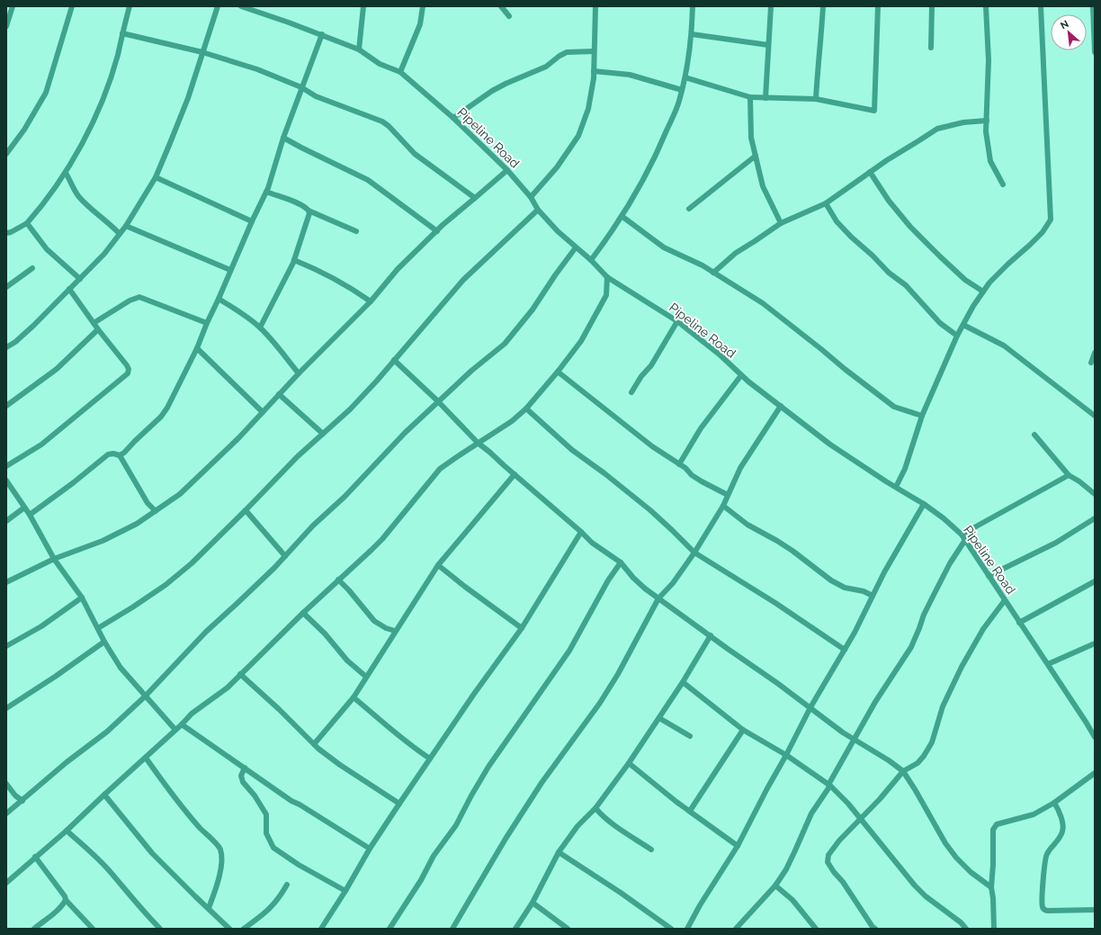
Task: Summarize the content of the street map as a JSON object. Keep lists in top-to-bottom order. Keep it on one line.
{"streets":{"street":["Pipeline Road"]},"north":"top left"}
